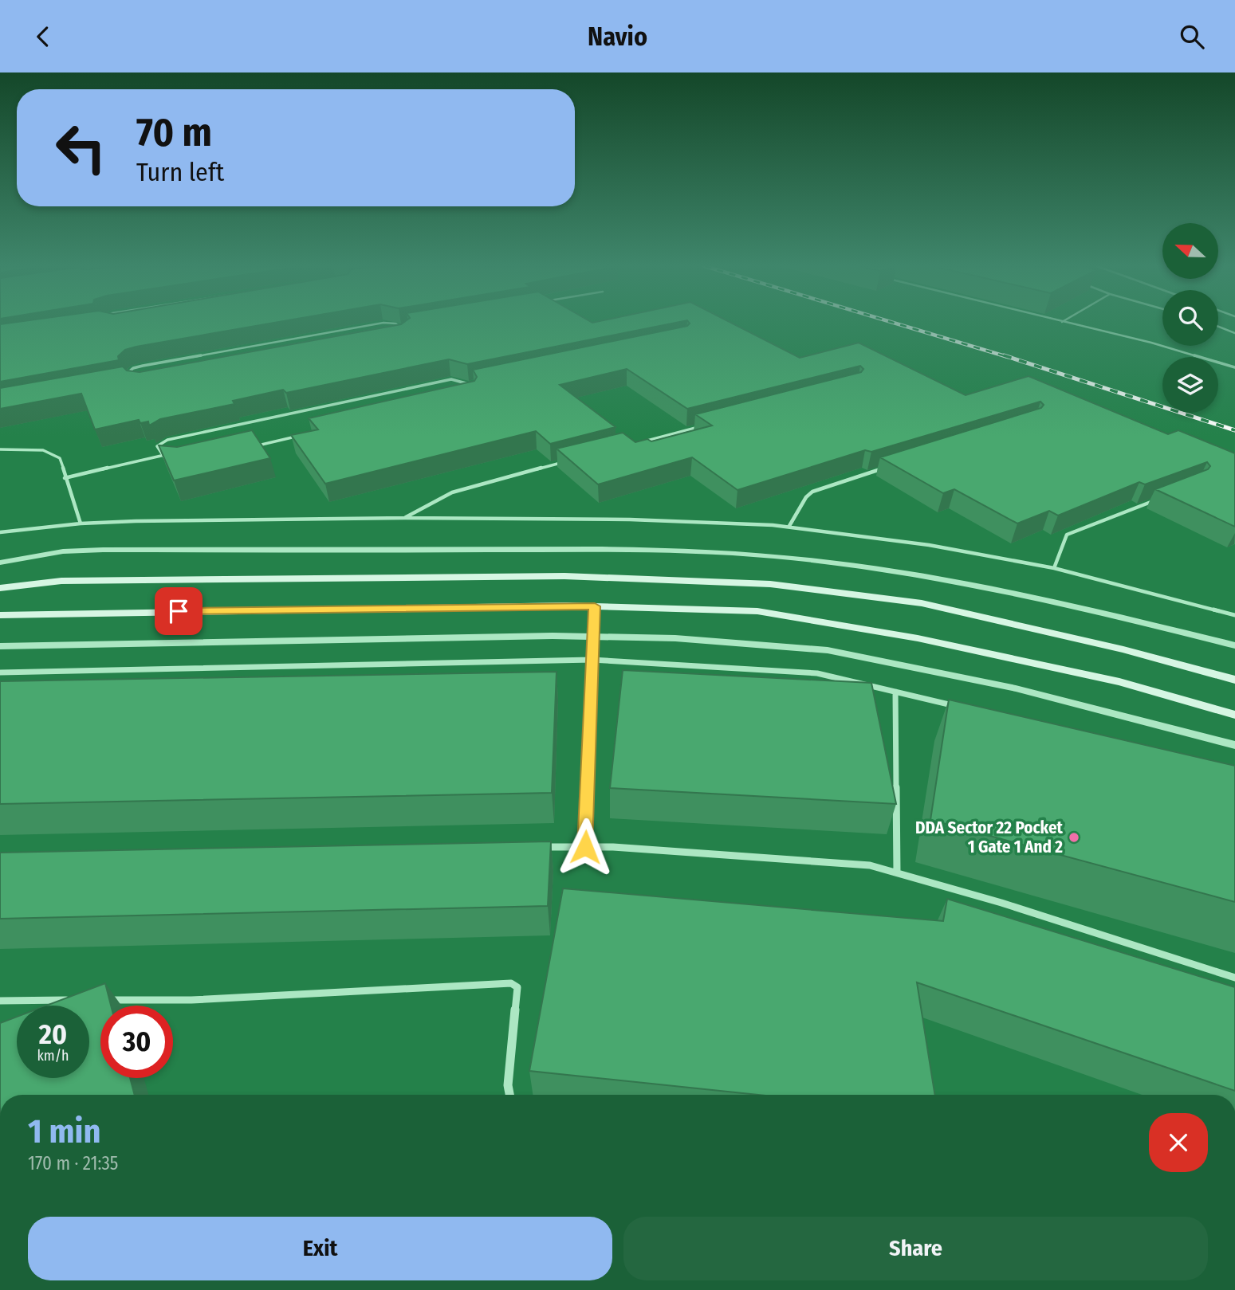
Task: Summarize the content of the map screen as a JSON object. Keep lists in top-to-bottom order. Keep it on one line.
{"places":["DDA Sector 22 Pocket 1 Gate 1 And 2"],"north":"left","page":{"header":"Navio","turn":["70 m","Turn left"],"speed":"20 km/h","limit":"30","heading":["1 min","170 m · 21:35"],"buttons":["Exit","Share"]}}
